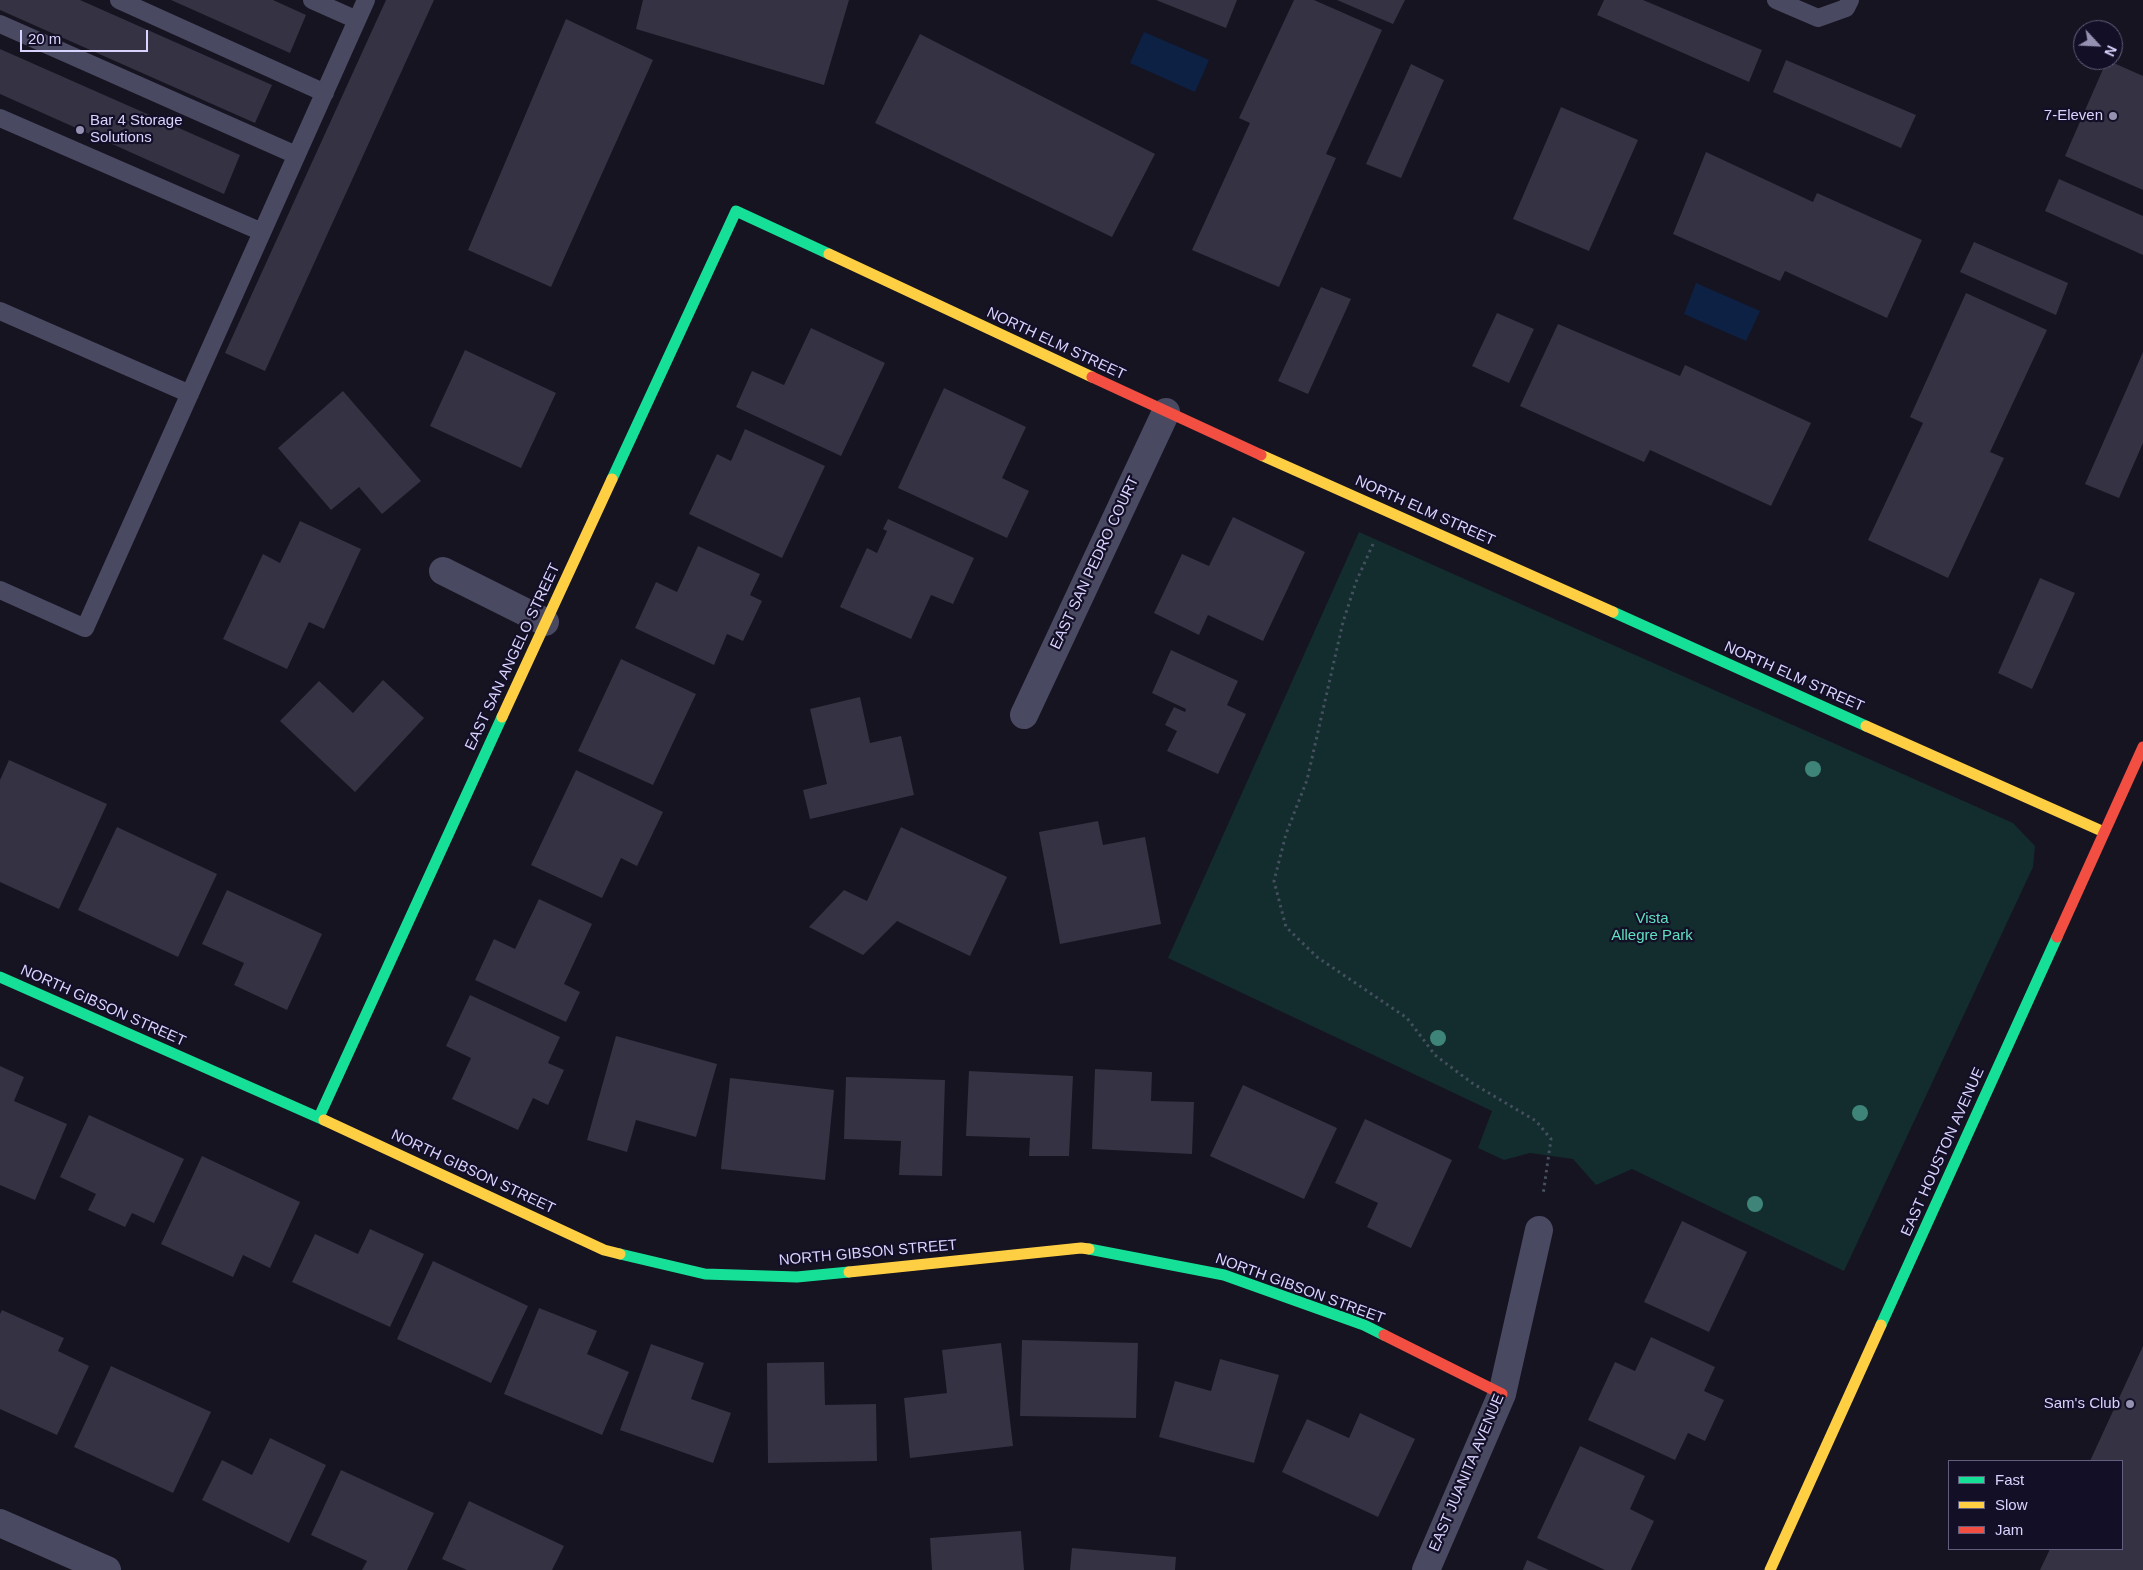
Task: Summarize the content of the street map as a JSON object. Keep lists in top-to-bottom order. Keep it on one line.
{"streets":{"street":["NORTH ELM STREET","EAST SAN PEDRO COURT","EAST SAN ANGELO STREET","NORTH GIBSON STREET","EAST HOUSTON AVENUE","EAST JUANITA AVENUE"]},"crossings":[["NORTH ELM STREET","EAST SAN PEDRO COURT"],["NORTH ELM STREET","EAST SAN ANGELO STREET"],["NORTH ELM STREET","EAST HOUSTON AVENUE"],["EAST SAN ANGELO STREET","NORTH GIBSON STREET"],["NORTH GIBSON STREET","EAST JUANITA AVENUE"]],"parks":["Vista Allegre Park"],"places":["7-Eleven","Bar 4 Storage Solutions","Sam's Club"],"legend":["Fast","Slow","Jam"],"scale_bar":"20 m","north":"bottom right"}
